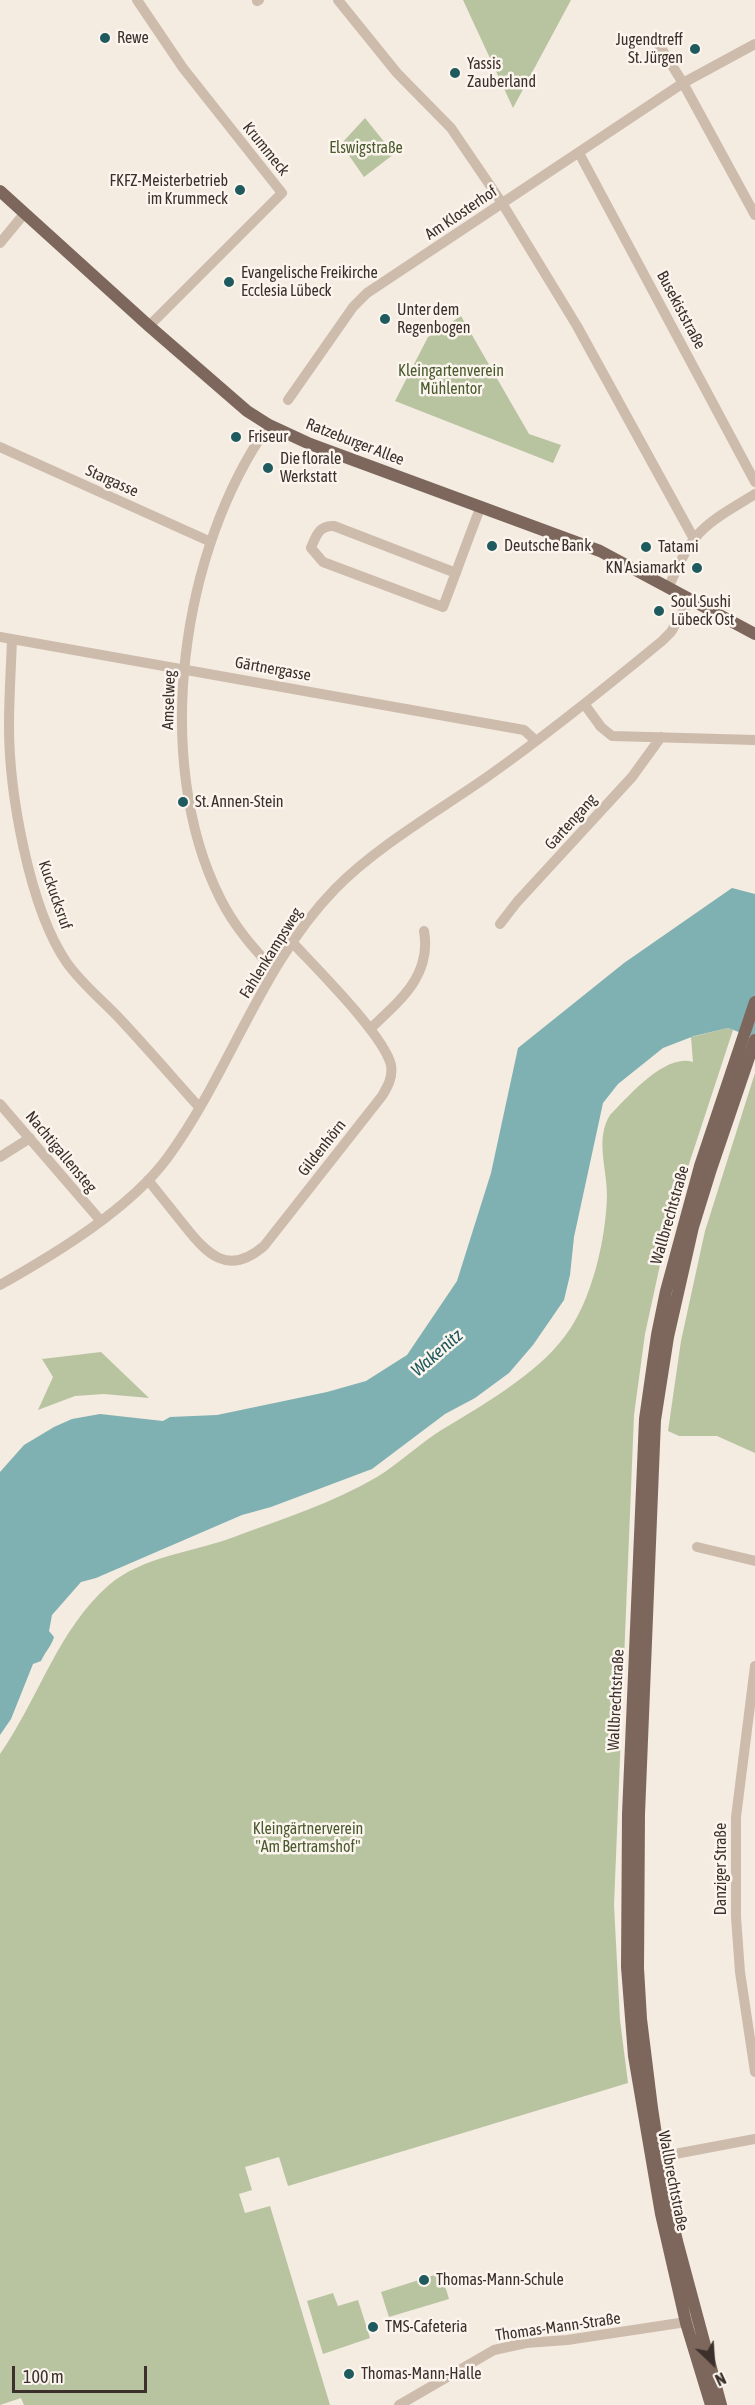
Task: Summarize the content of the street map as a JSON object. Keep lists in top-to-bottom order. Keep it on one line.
{"streets":{"main road":["Ratzeburger Allee","Wallbrechtstraße"],"street":["Krummeck","Am Klosterhof","Busekiststraße","Stargasse","Gärtnergasse","Amselweg","Gartengang","Kuckucksruf","Fahlenkampsweg","Gildenhörn","Nachtigallensteg","Danziger Straße","Thomas-Mann-Straße"]},"crossings":[["Krummeck","Ratzeburger Allee"],["Am Klosterhof","Busekiststraße"],["Ratzeburger Allee","Amselweg"],["Ratzeburger Allee","Fahlenkampsweg"],["Stargasse","Amselweg"],["Gärtnergasse","Amselweg"],["Gärtnergasse","Kuckucksruf"],["Gärtnergasse","Fahlenkampsweg"],["Amselweg","Fahlenkampsweg"],["Kuckucksruf","Fahlenkampsweg"],["Fahlenkampsweg","Gildenhörn"],["Fahlenkampsweg","Nachtigallensteg"],["Wallbrechtstraße","Thomas-Mann-Straße"]],"water":["Wakenitz"],"parks":["Elswigstraße","Kleingartenverein Mühlentor","Kleingärtnerverein \"Am Bertramshof\""],"places":["Rewe","Jugendtreff St. Jürgen","Yassis Zauberland","FKFZ-Meisterbetrieb im Krummeck","Evangelische Freikirche Ecclesia Lübeck","Unter dem Regenbogen","Friseur","Die florale Werkstatt","Deutsche Bank","Tatami","KN Asiamarkt","Soul Sushi Lübeck Ost","St. Annen-Stein","Thomas-Mann-Schule","TMS-Cafeteria","Thomas-Mann-Halle"],"scale_bar":"100 m","north":"bottom right"}
